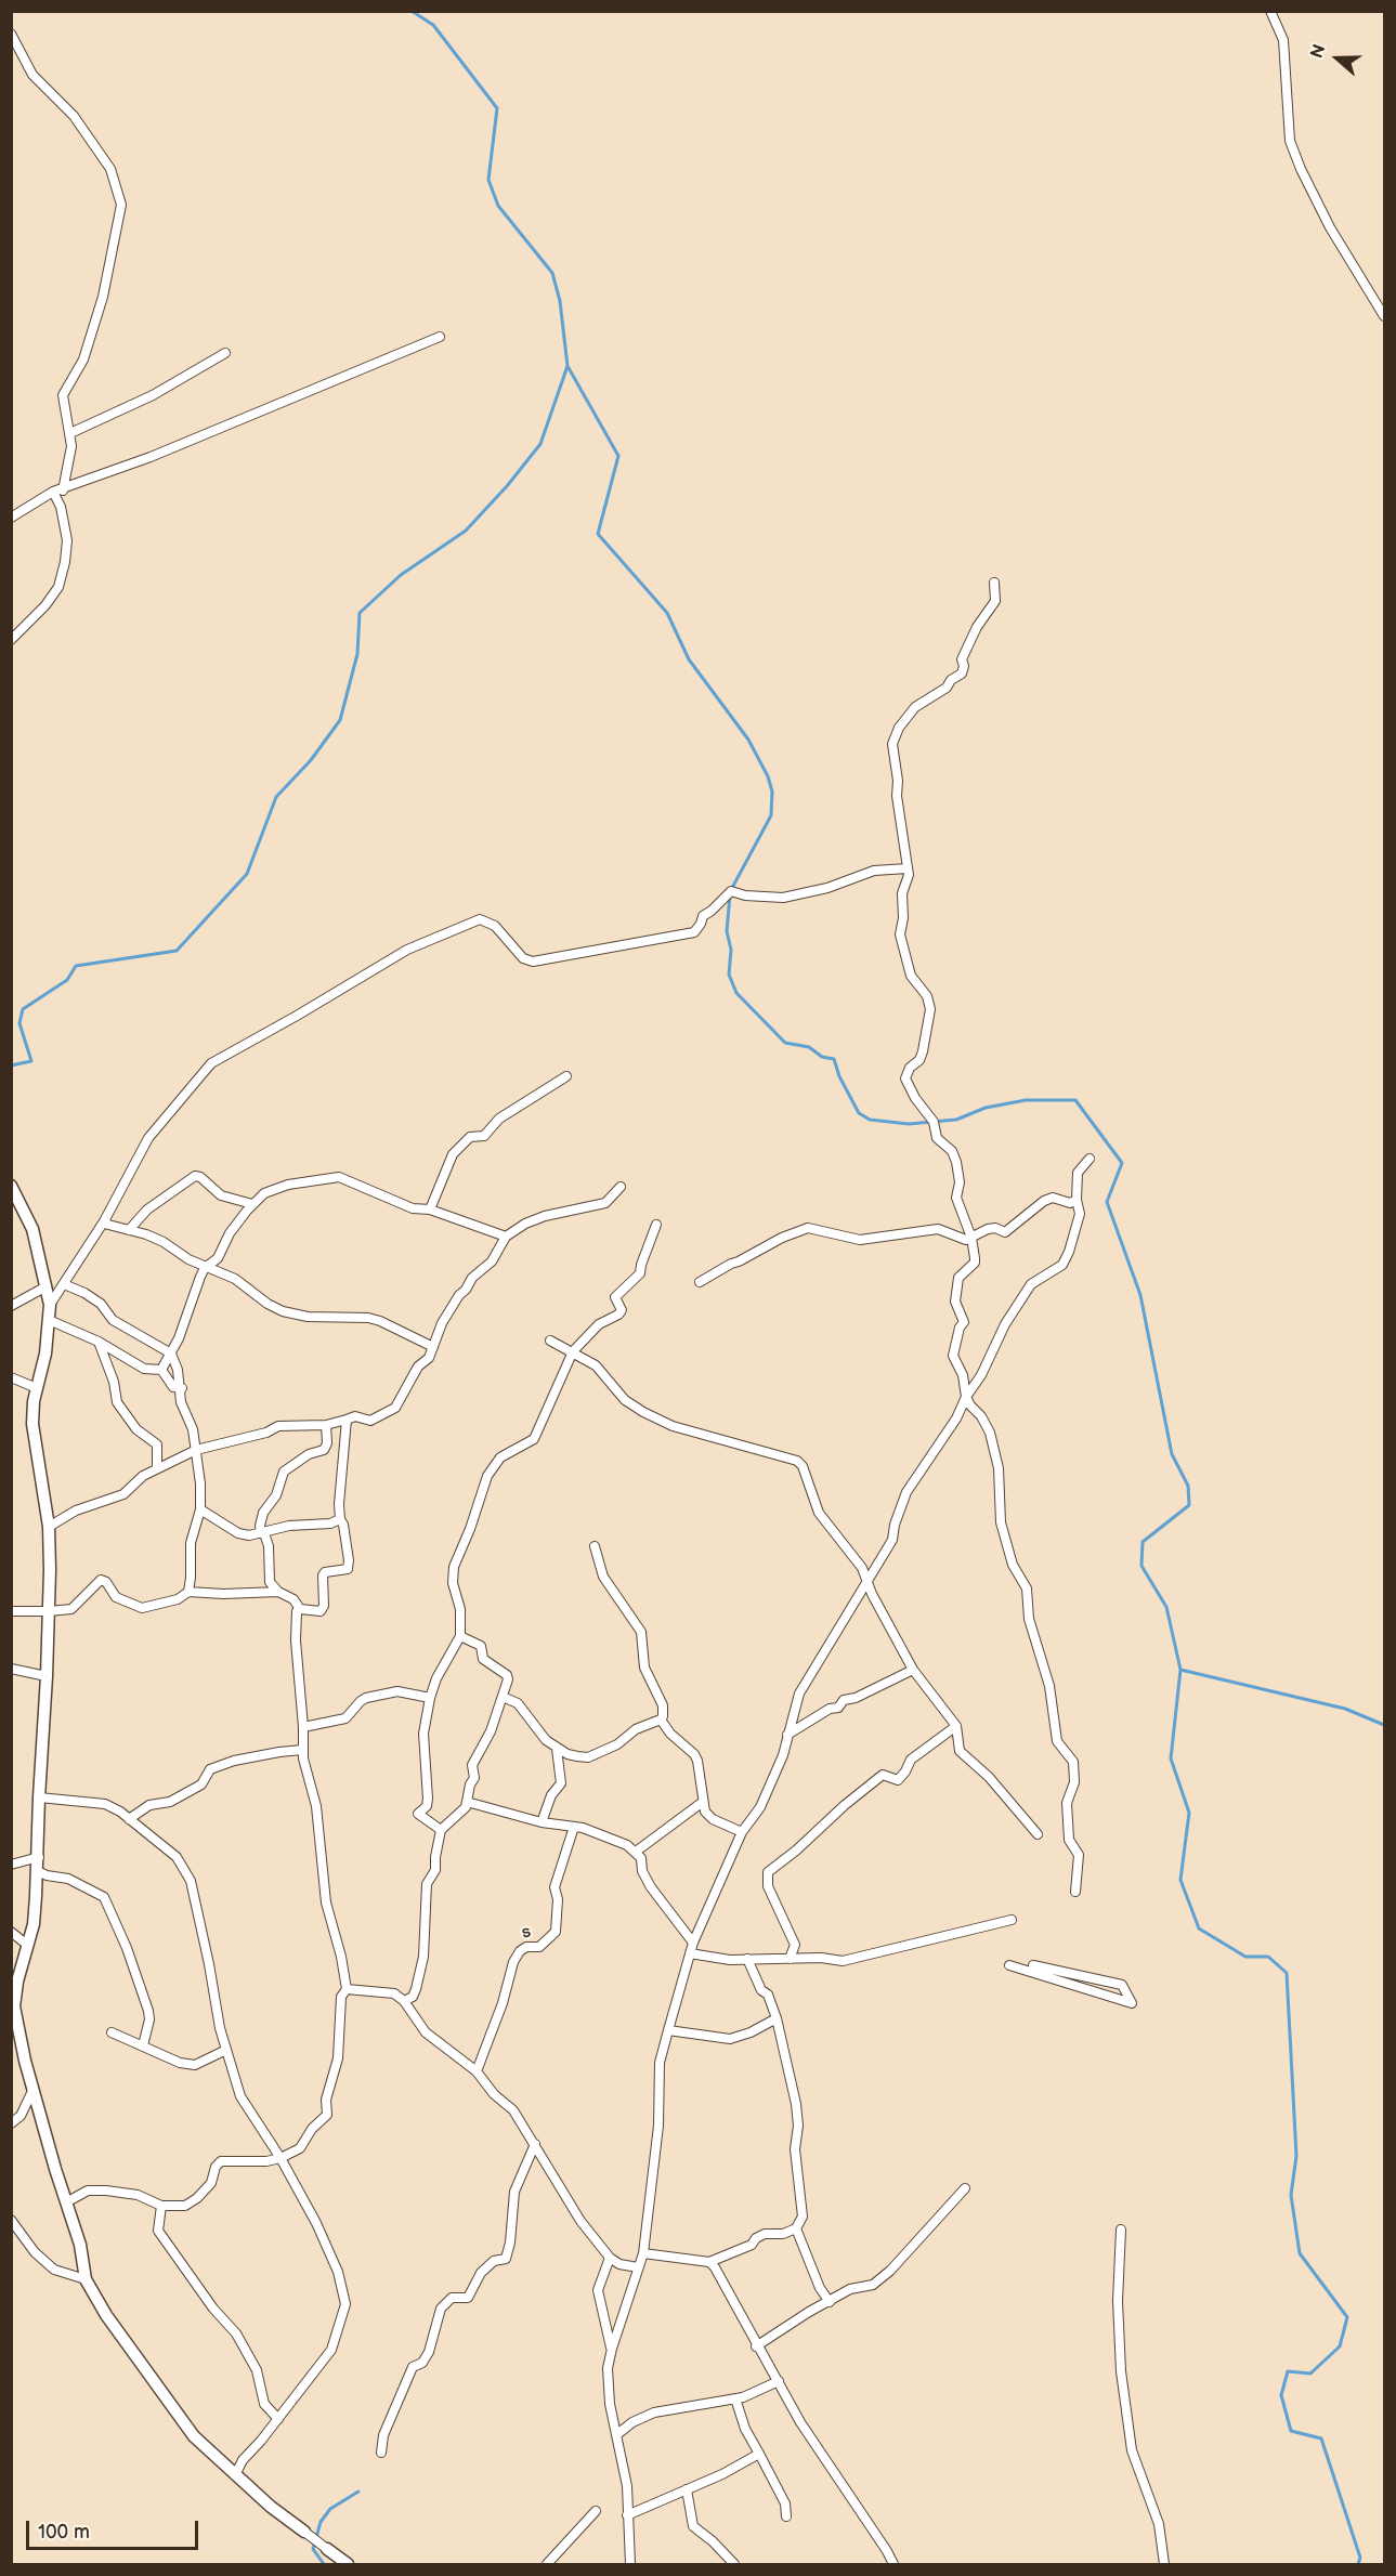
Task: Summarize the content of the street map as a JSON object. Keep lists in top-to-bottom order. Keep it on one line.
{"streets":{"street":["s"]},"scale_bar":"100 m","north":"left"}
